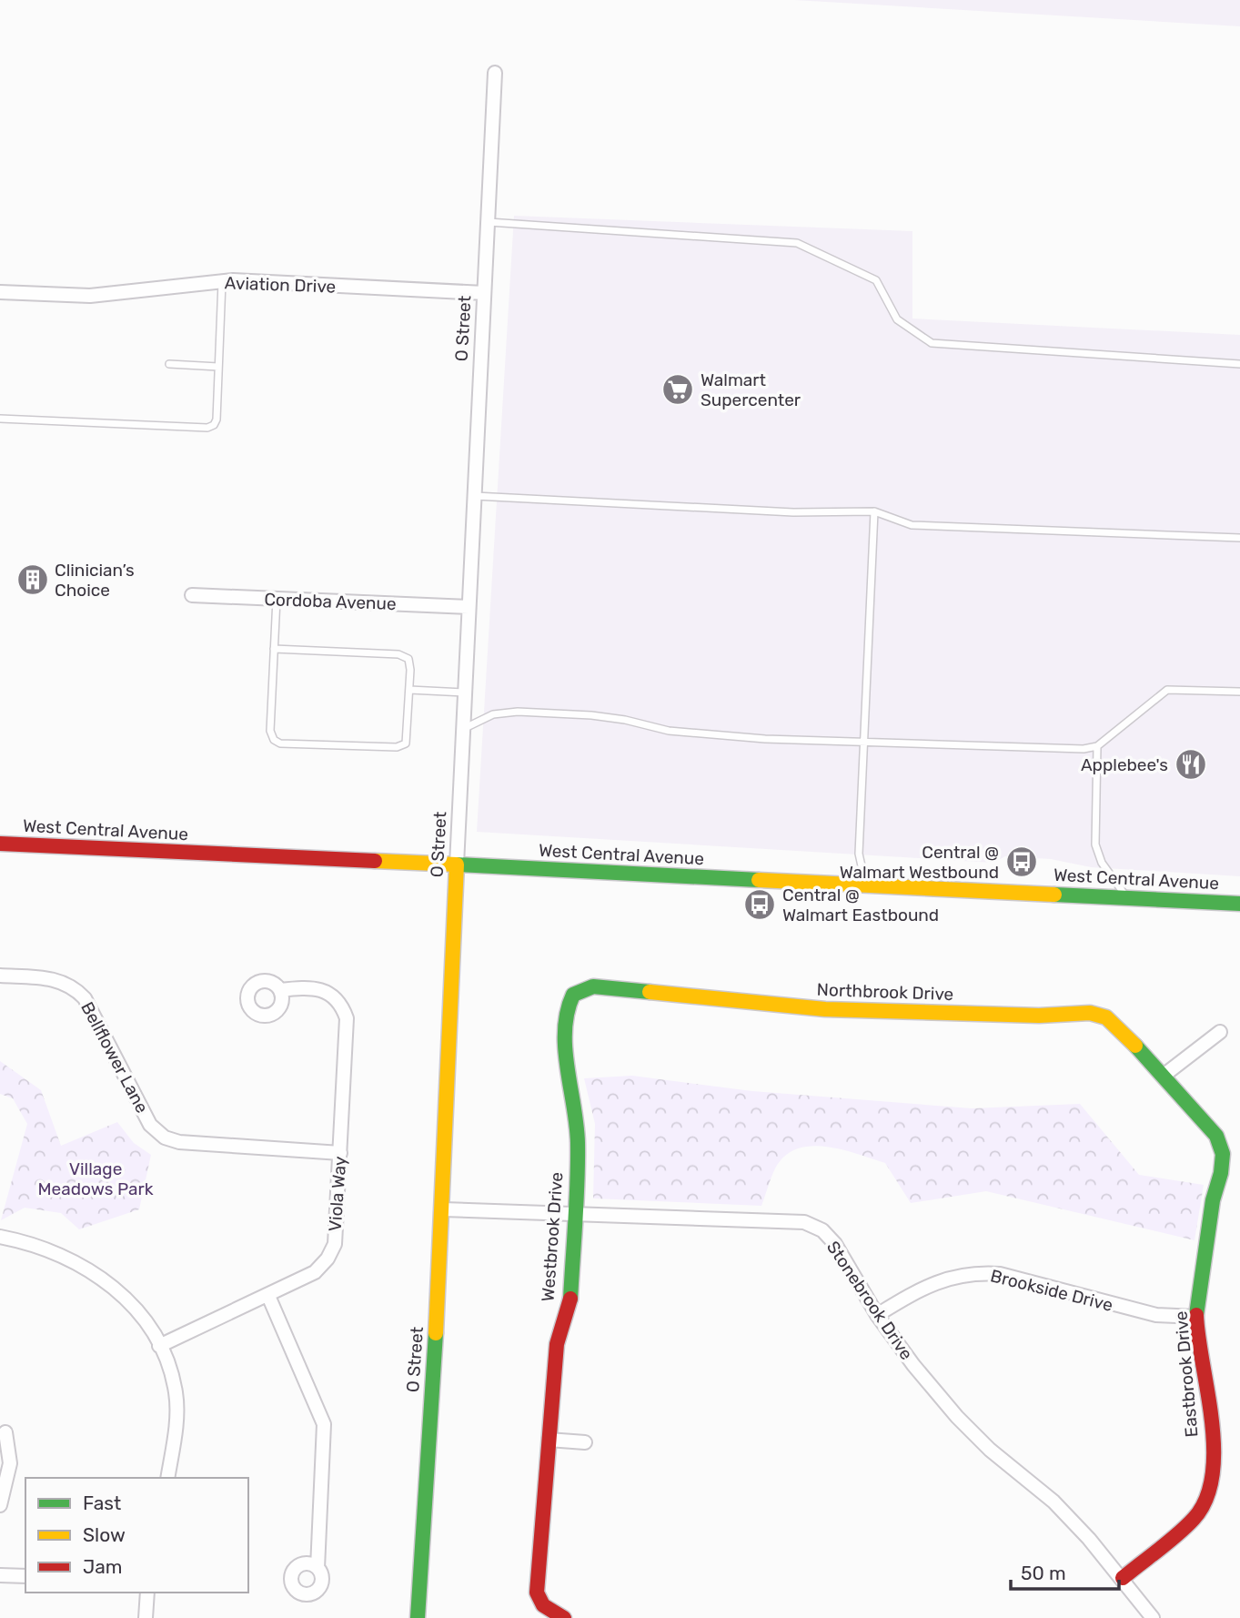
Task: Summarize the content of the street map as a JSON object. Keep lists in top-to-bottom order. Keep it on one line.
{"streets":{"street":["Aviation Drive","O Street","Cordoba Avenue","West Central Avenue","Northbrook Drive","Bellflower Lane","Viola Way","Westbrook Drive","Brookside Drive","Stonebrook Drive","Eastbrook Drive"]},"crossings":[["Aviation Drive","O Street"],["O Street","Cordoba Avenue"],["O Street","West Central Avenue"],["O Street","Stonebrook Drive"],["Northbrook Drive","Westbrook Drive"],["Northbrook Drive","Eastbrook Drive"],["Bellflower Lane","Viola Way"],["Westbrook Drive","Stonebrook Drive"],["Brookside Drive","Stonebrook Drive"],["Brookside Drive","Eastbrook Drive"],["Stonebrook Drive","Eastbrook Drive"]],"parks":["Village Meadows Park"],"places":{"supermarket":["Walmart Supercenter"],"building":["Clinician’s Choice"],"restaurant":["Applebee's"],"bus stop":["Central @ Walmart Westbound","Central @ Walmart Eastbound"]},"legend":["Fast","Slow","Jam"],"scale_bar":"50 m"}
